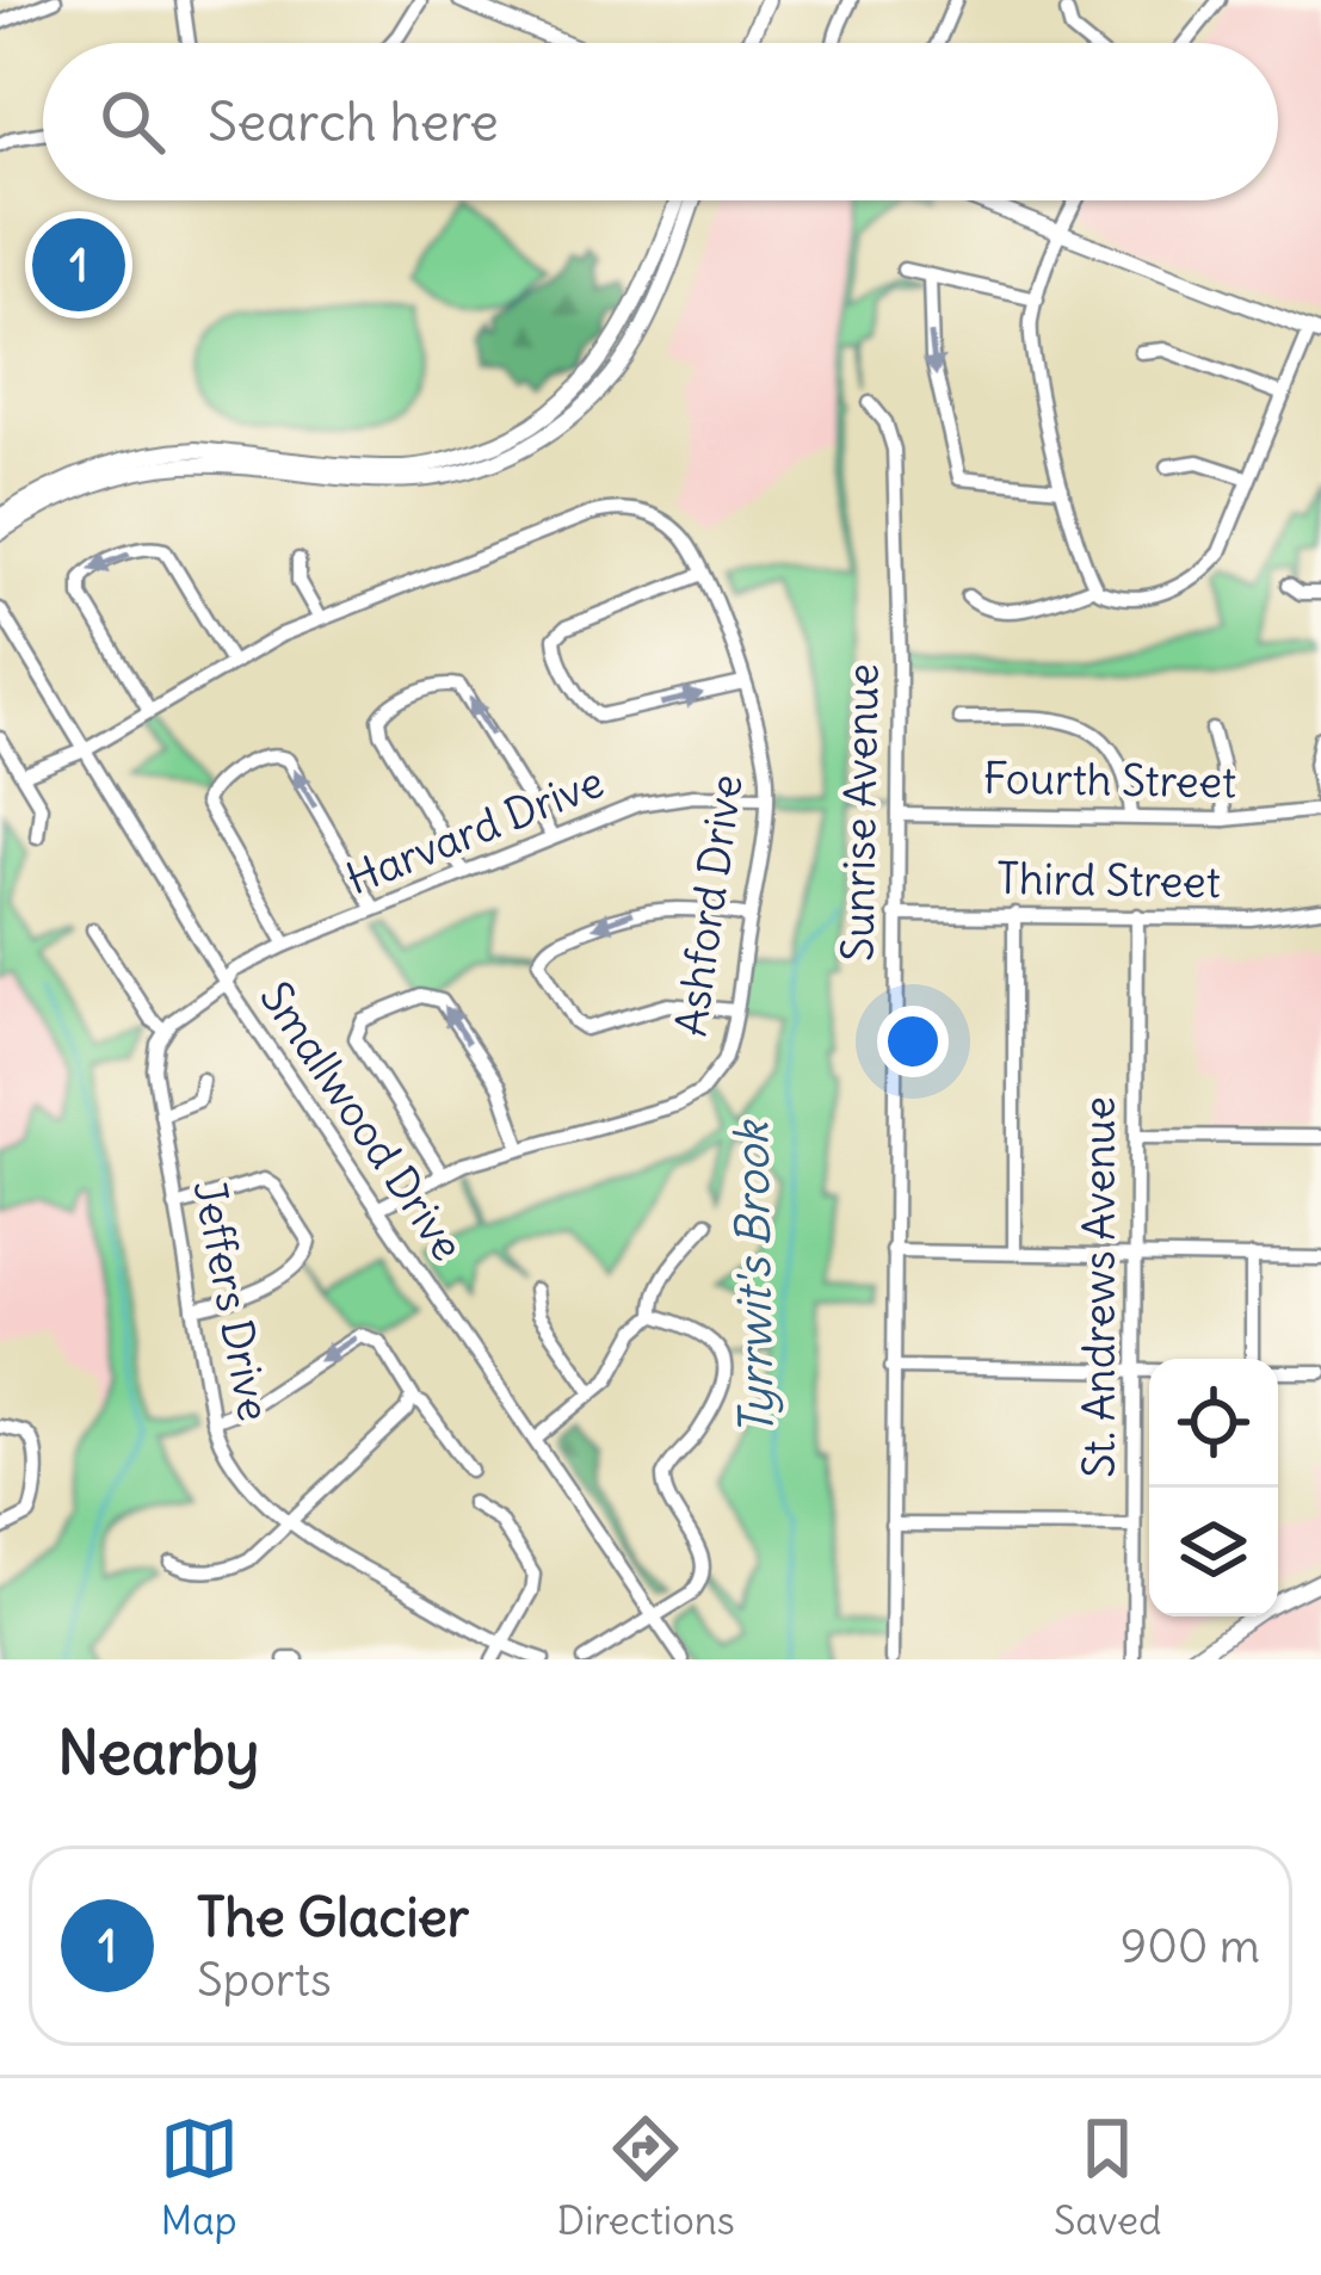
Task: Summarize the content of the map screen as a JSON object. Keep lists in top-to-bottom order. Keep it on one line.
{"streets":{"street":["Fourth Street","Sunrise Avenue","Harvard Drive","Third Street","Ashford Drive","Smallwood Drive","St. Andrews Avenue","Jeffers Drive"]},"crossings":[["Fourth Street","Sunrise Avenue"],["Sunrise Avenue","Third Street"],["Harvard Drive","Ashford Drive"],["Harvard Drive","Smallwood Drive"],["Third Street","St. Andrews Avenue"],["Ashford Drive","Smallwood Drive"]],"water":["Tyrrwit's Brook"],"page":{"search":"Search here","pins":"1","heading":"Nearby","list":[{"mark":"1","name":"The Glacier","note":"Sports","value":"900 m"}],"nav":["Map","Directions","Saved"]}}
